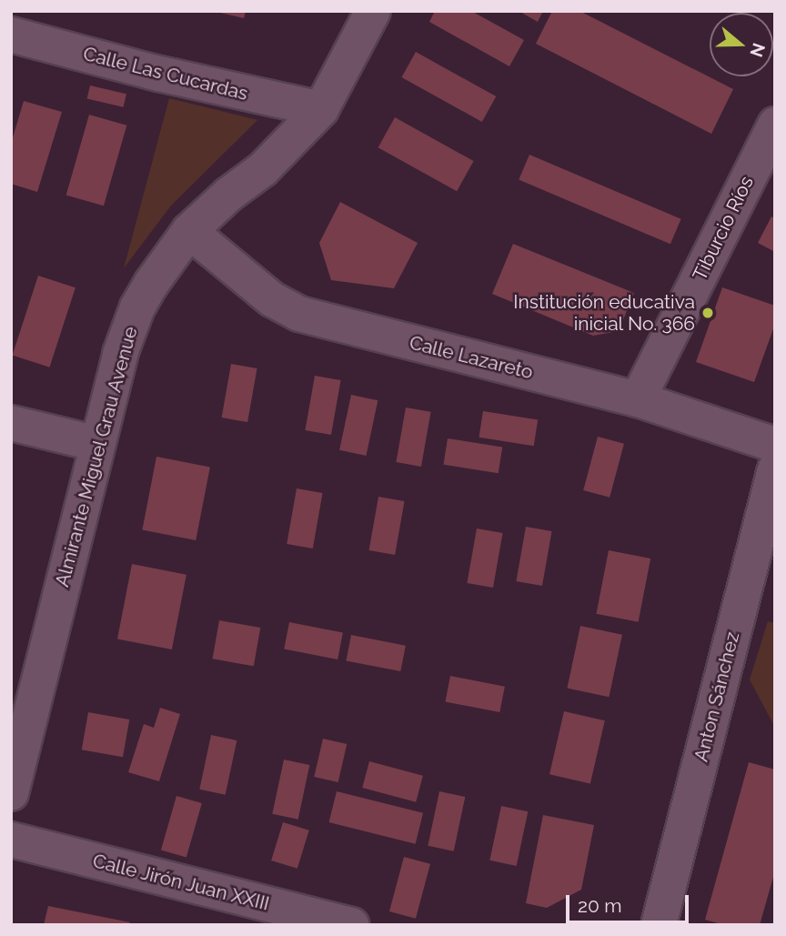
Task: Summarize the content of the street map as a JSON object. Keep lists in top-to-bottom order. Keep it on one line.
{"streets":{"street":["Calle Las Cucardas","Tiburcio Ríos","Calle Lazareto","Almirante Miguel Grau Avenue","Anton Sánchez","Calle Jirón Juan XXIII"]},"crossings":[["Calle Las Cucardas","Almirante Miguel Grau Avenue"],["Tiburcio Ríos","Calle Lazareto"],["Calle Lazareto","Almirante Miguel Grau Avenue"]],"places":["Institución educativa inicial No. 366"],"scale_bar":"20 m","north":"right"}
